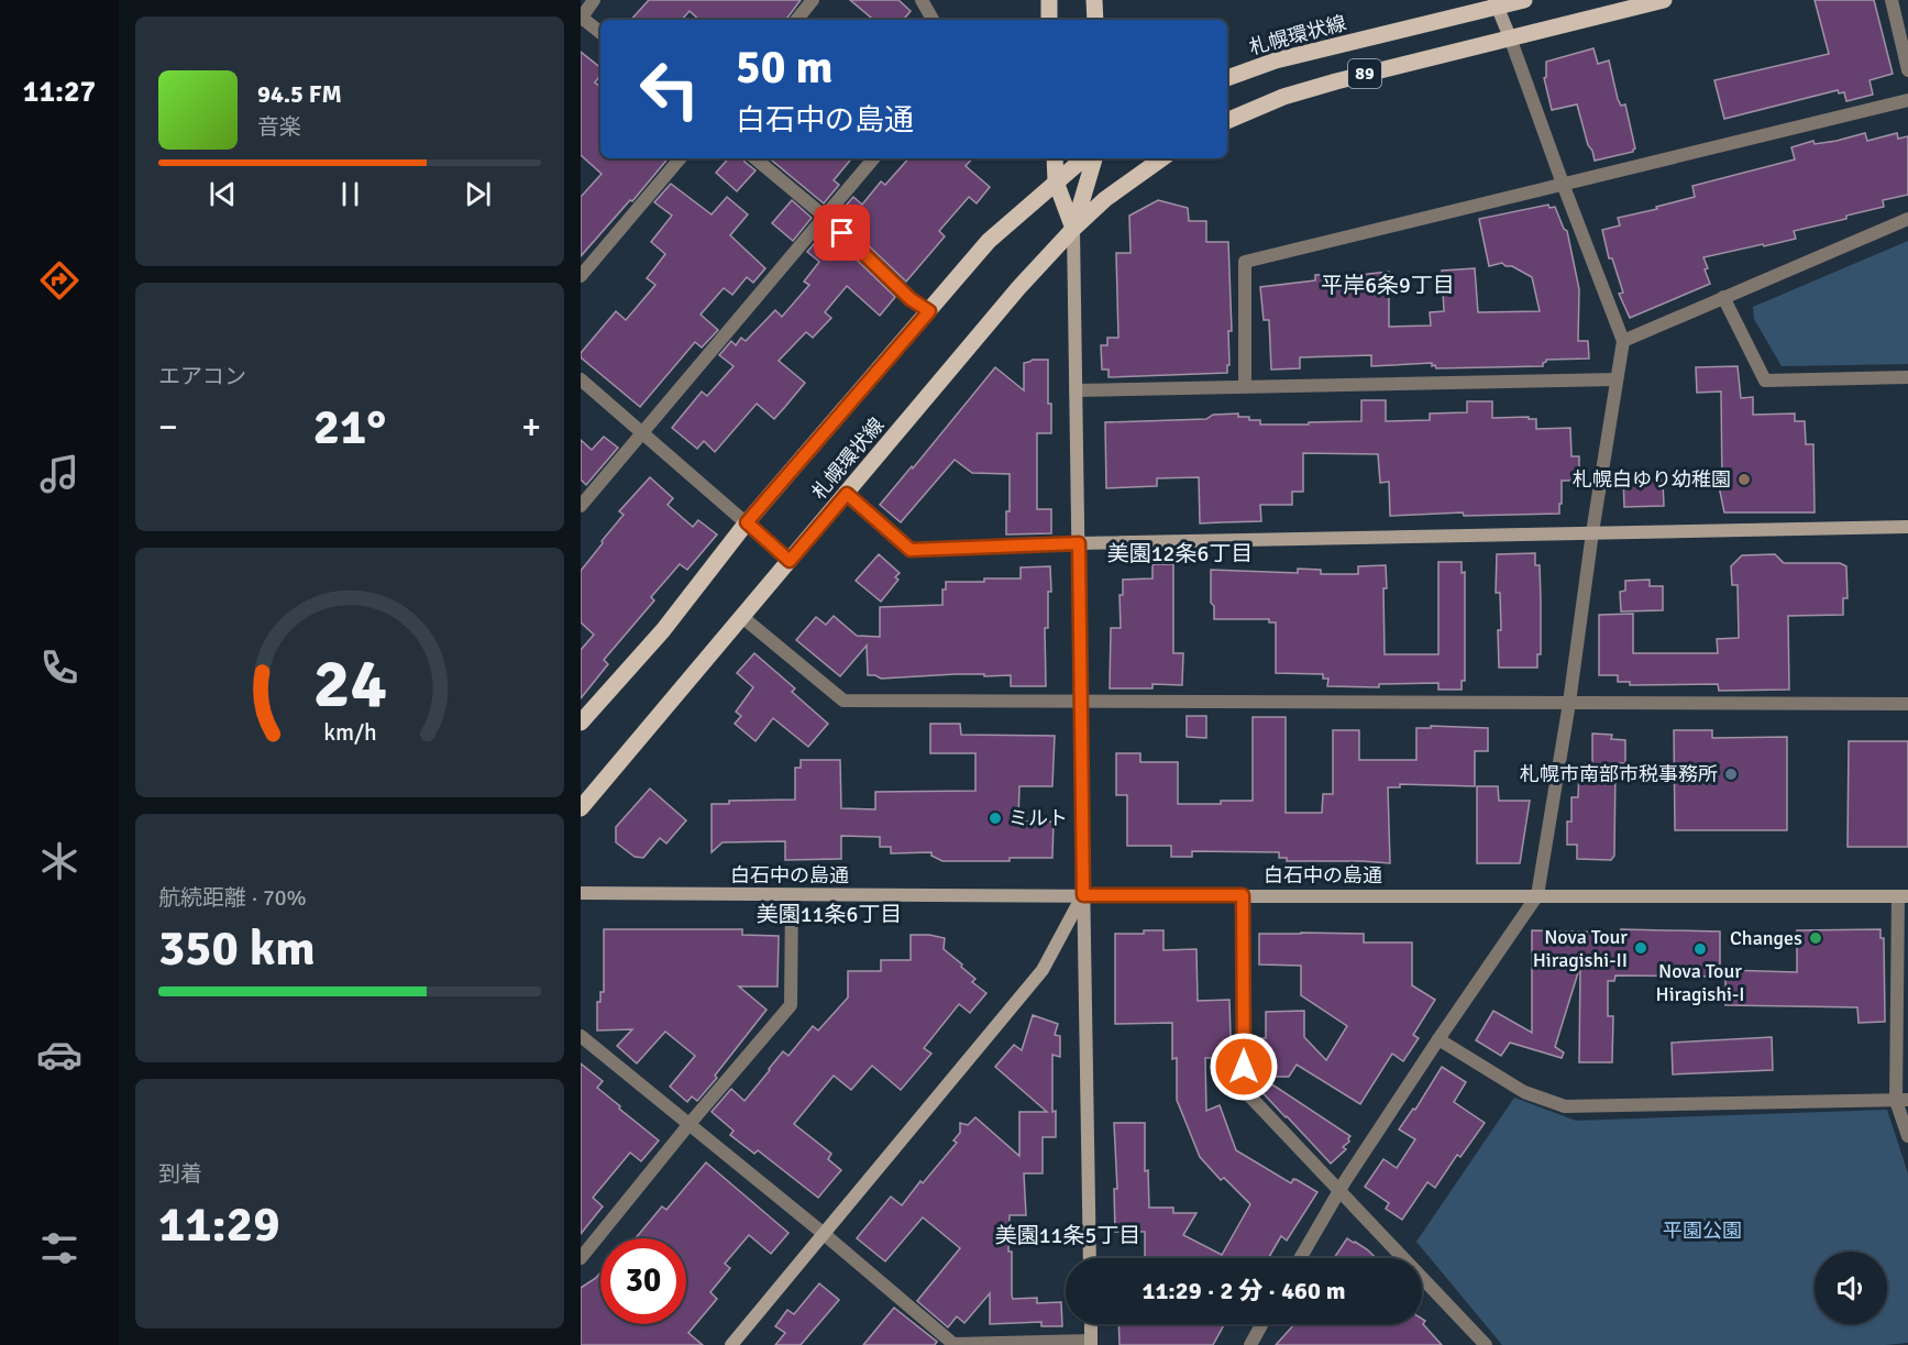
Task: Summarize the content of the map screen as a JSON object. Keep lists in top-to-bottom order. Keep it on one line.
{"streets":{"main road":["札幌環状線","89"],"street":["白石中の島通"]},"crossings":[["札幌環状線","89"]],"districts":["平岸6条9丁目","美園12条6丁目","美園11条6丁目","美園11条5丁目"],"parks":["平園公園"],"places":["札幌白ゆり幼稚園","札幌市南部市税事務所","ミルト","Changes","Nova Tour Hiragishi-II","Nova Tour Hiragishi-I"],"page":{"tabs":"11:27","turn":["50 m","白石中の島通"],"song":["94.5 FM","音楽"],"tile":["エアコン",["航続距離 · 70%","350 km"],["到着","11:29"]],"heat":["−","21°","+"],"limit":"30","trip":"11:29 · 2 分 · 460 m","gauge":["24","km/h"]}}
